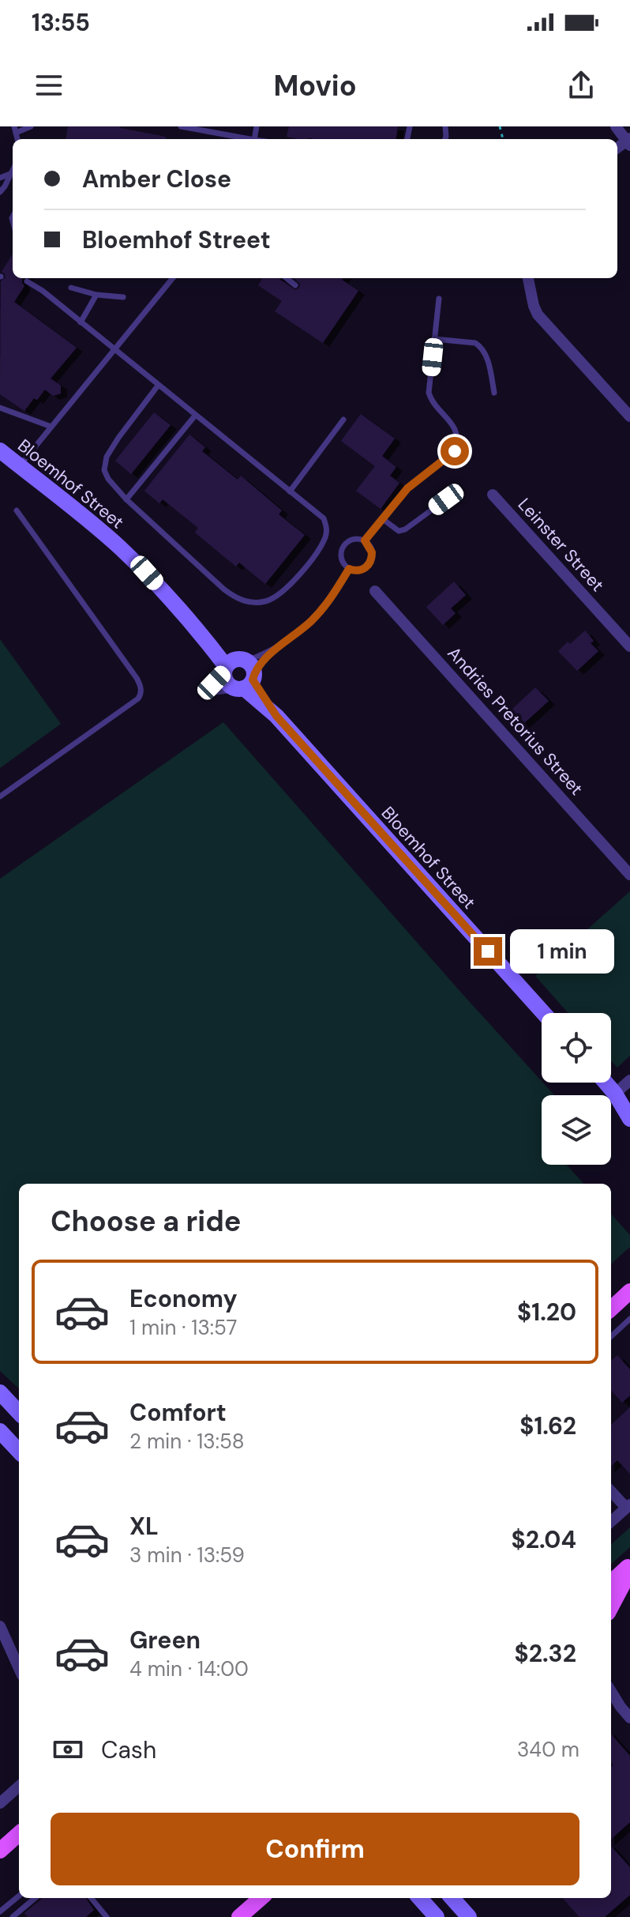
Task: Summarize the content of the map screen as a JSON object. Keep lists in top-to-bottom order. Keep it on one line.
{"streets":{"street":["Bloemhof Street","Leinster Street","Andries Pretorius Street"]},"page":{"status":"13:55","header":"Movio","banner":["Amber Close","Bloemhof Street"],"bubble":"1 min","heading":"Choose a ride","list":[{"name":"Economy","note":"1 min · 13:57","value":"$1.20"},{"name":"Comfort","note":"2 min · 13:58","value":"$1.62"},{"name":"XL","note":"3 min · 13:59","value":"$2.04"},{"name":"Green","note":"4 min · 14:00","value":"$2.32"}],"pay":["Cash","340 m"],"buttons":"Confirm"}}
